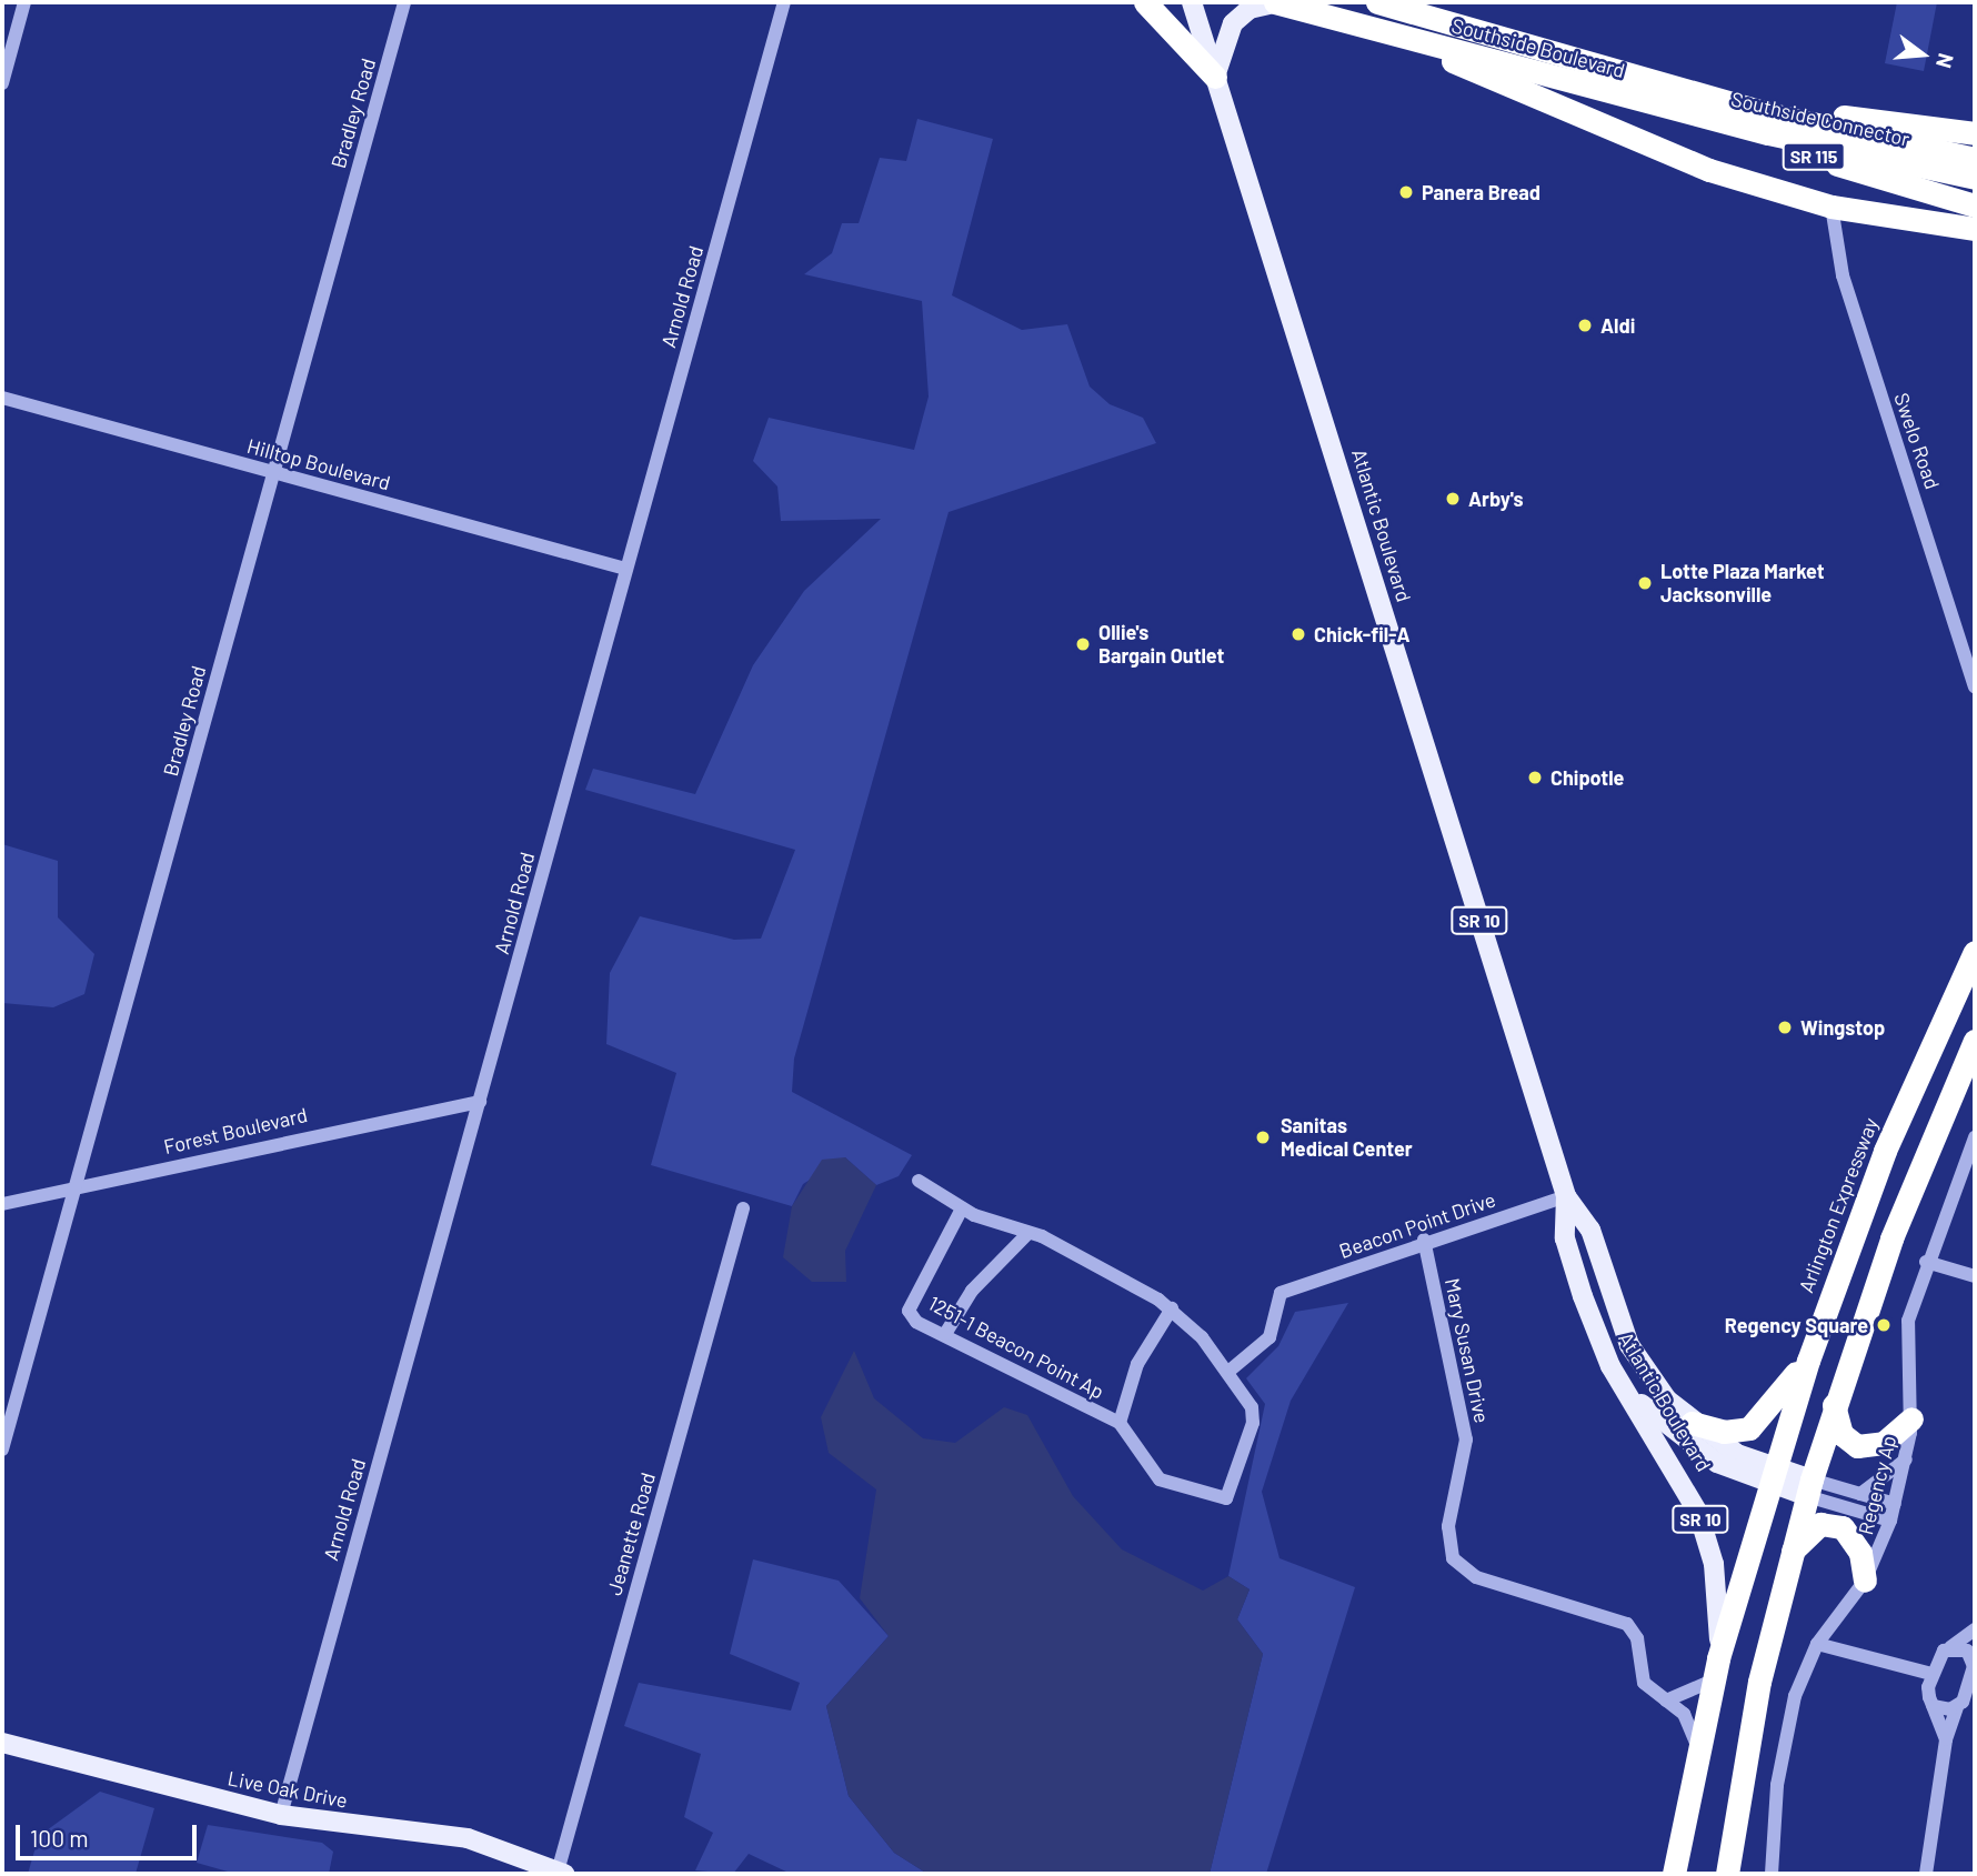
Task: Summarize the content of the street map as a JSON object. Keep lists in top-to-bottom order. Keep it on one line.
{"streets":{"highway":["Southside Boulevard","Southside Connector","SR 115","Atlantic Boulevard","SR 10","Arlington Expressway"],"main road":["Live Oak Drive"],"street":["Bradley Road","Arnold Road","Swelo Road","Hilltop Boulevard","Forest Boulevard","Beacon Point Drive","1251-1 Beacon Point Ap","Mary Susan Drive","Regency Ap","Jeanette Road"]},"crossings":[["Southside Boulevard","Southside Connector"],["Southside Boulevard","SR 115"],["Bradley Road","Hilltop Boulevard"],["Bradley Road","Forest Boulevard"],["Southside Connector","SR 115"],["Arnold Road","Hilltop Boulevard"],["Arnold Road","Forest Boulevard"],["Arnold Road","Live Oak Drive"],["Atlantic Boulevard","Arlington Expressway"],["Atlantic Boulevard","Beacon Point Drive"],["Atlantic Boulevard","Mary Susan Drive"],["Beacon Point Drive","Mary Susan Drive"],["Jeanette Road","Live Oak Drive"]],"places":["Panera Bread","Aldi","Arby's","Lotte Plaza Market Jacksonville","Chick-fil-A","Ollie's Bargain Outlet","Chipotle","Wingstop","Sanitas Medical Center","Regency Square"],"scale_bar":"100 m","north":"right"}
